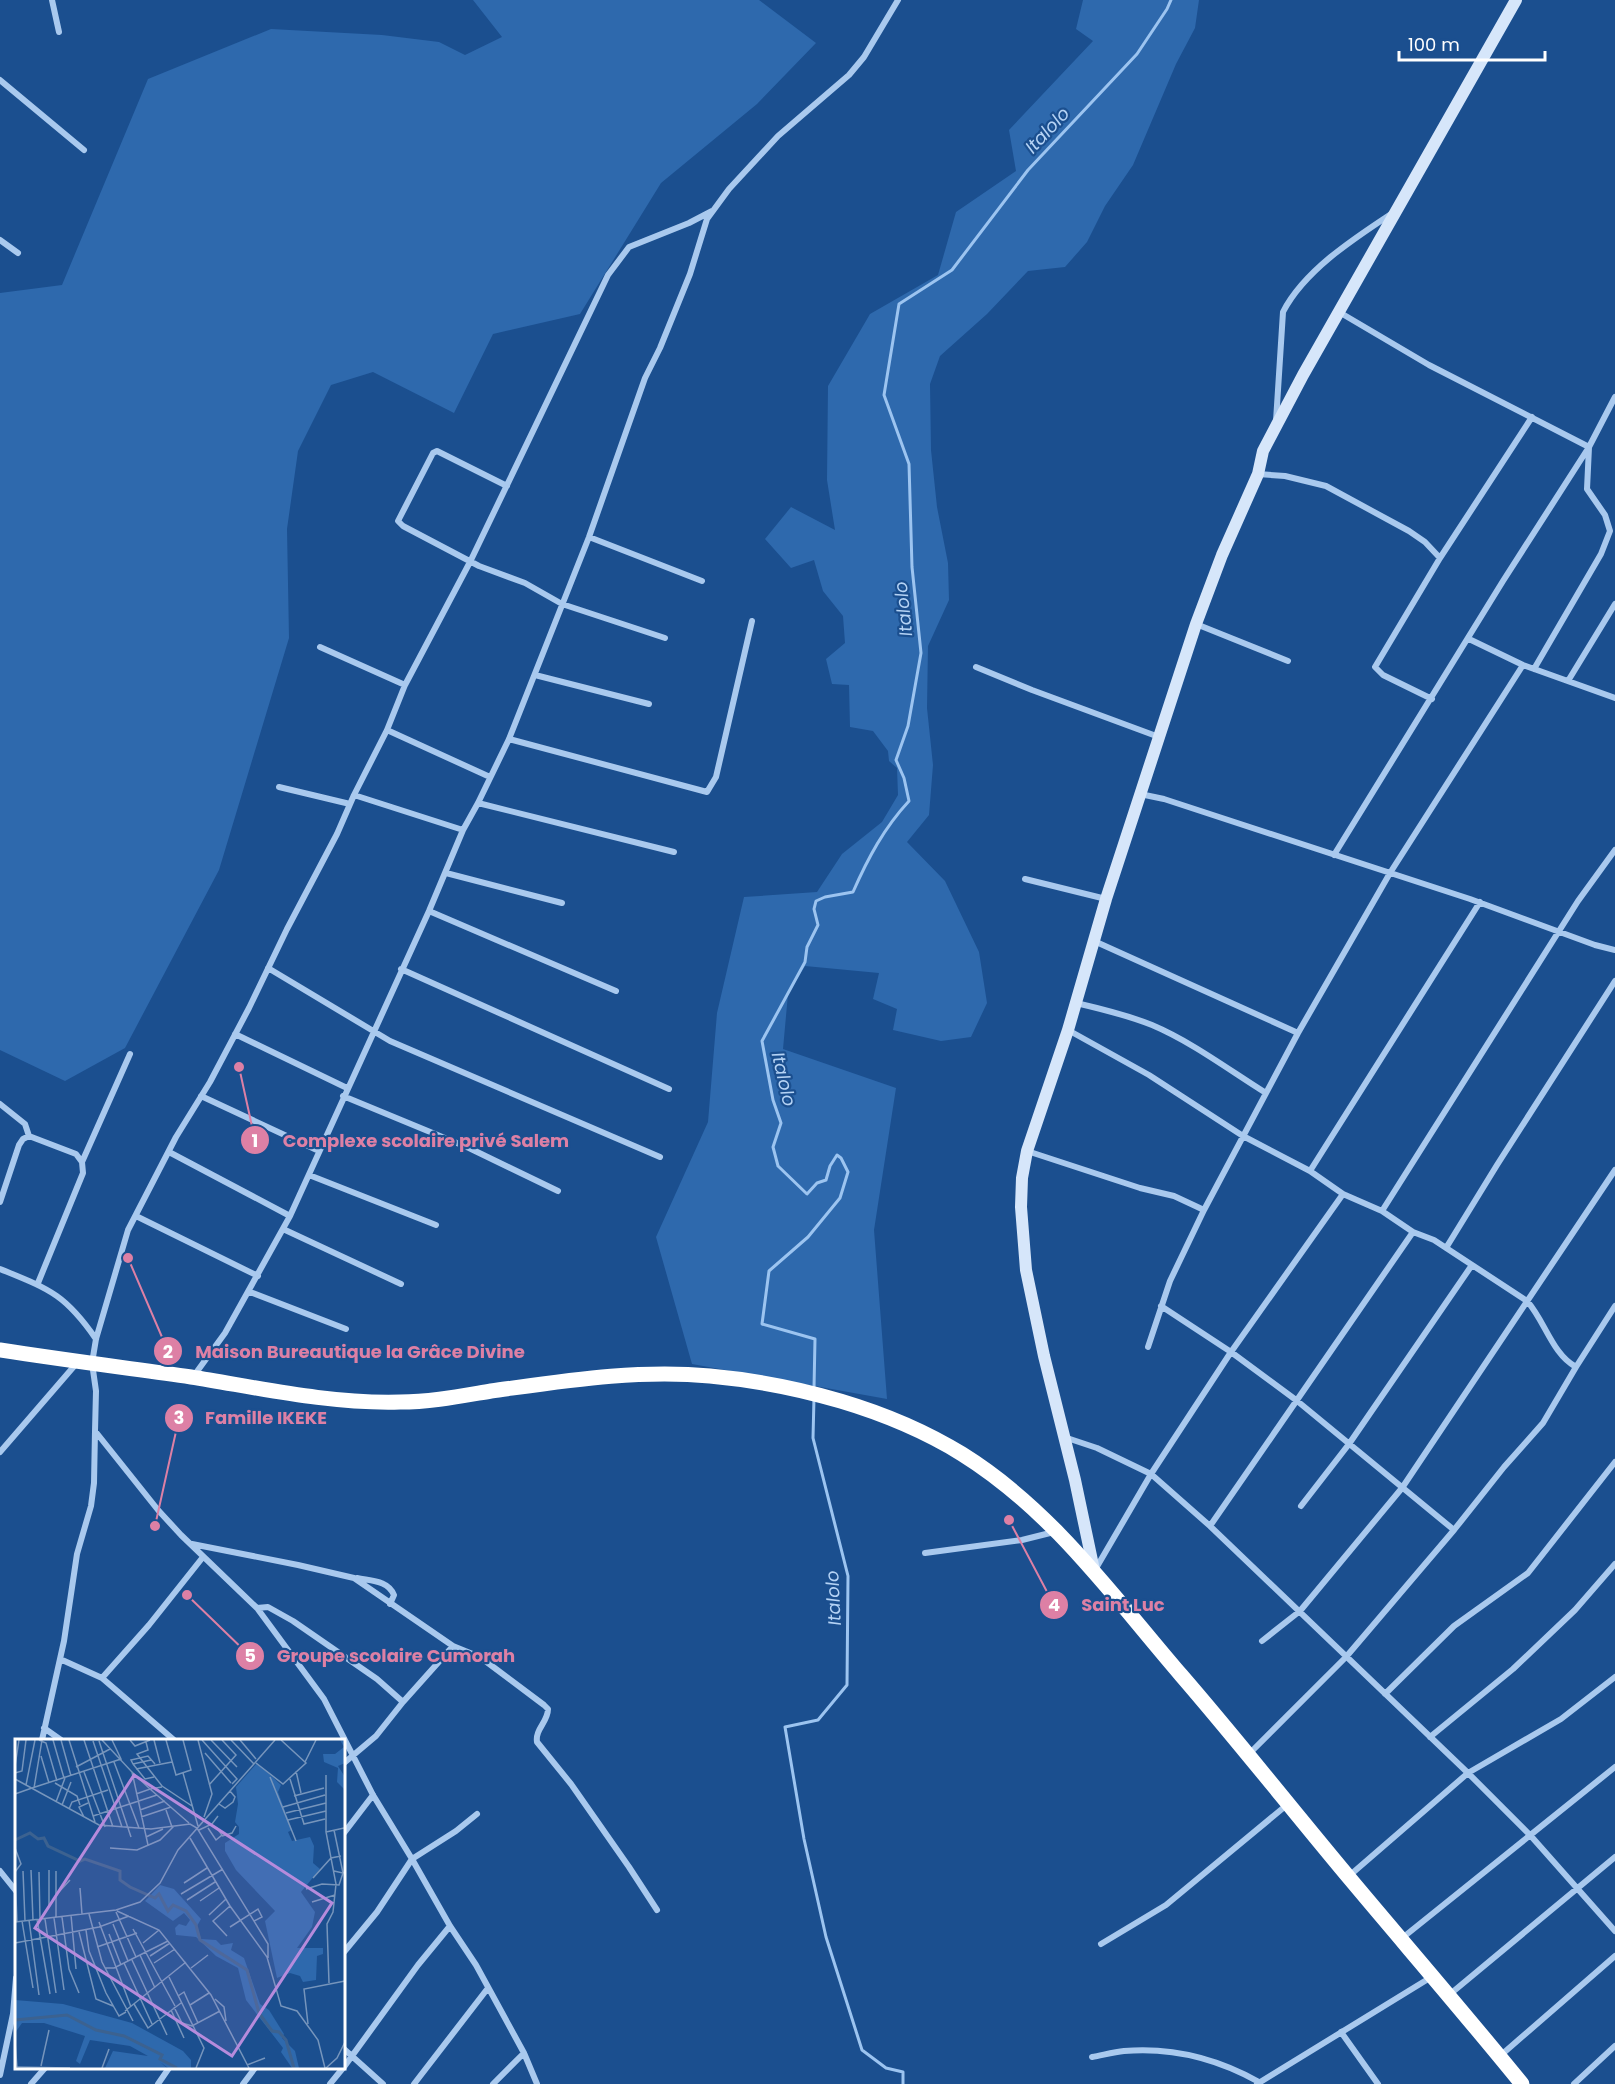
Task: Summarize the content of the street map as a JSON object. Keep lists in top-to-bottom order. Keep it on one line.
{"water":["Italolo"],"places":["Complexe scolaire privé Salem","Maison Bureautique la Grâce Divine","Saint Luc","Famille IKEKE","Groupe scolaire Cumorah"],"scale_bar":"100 m"}
